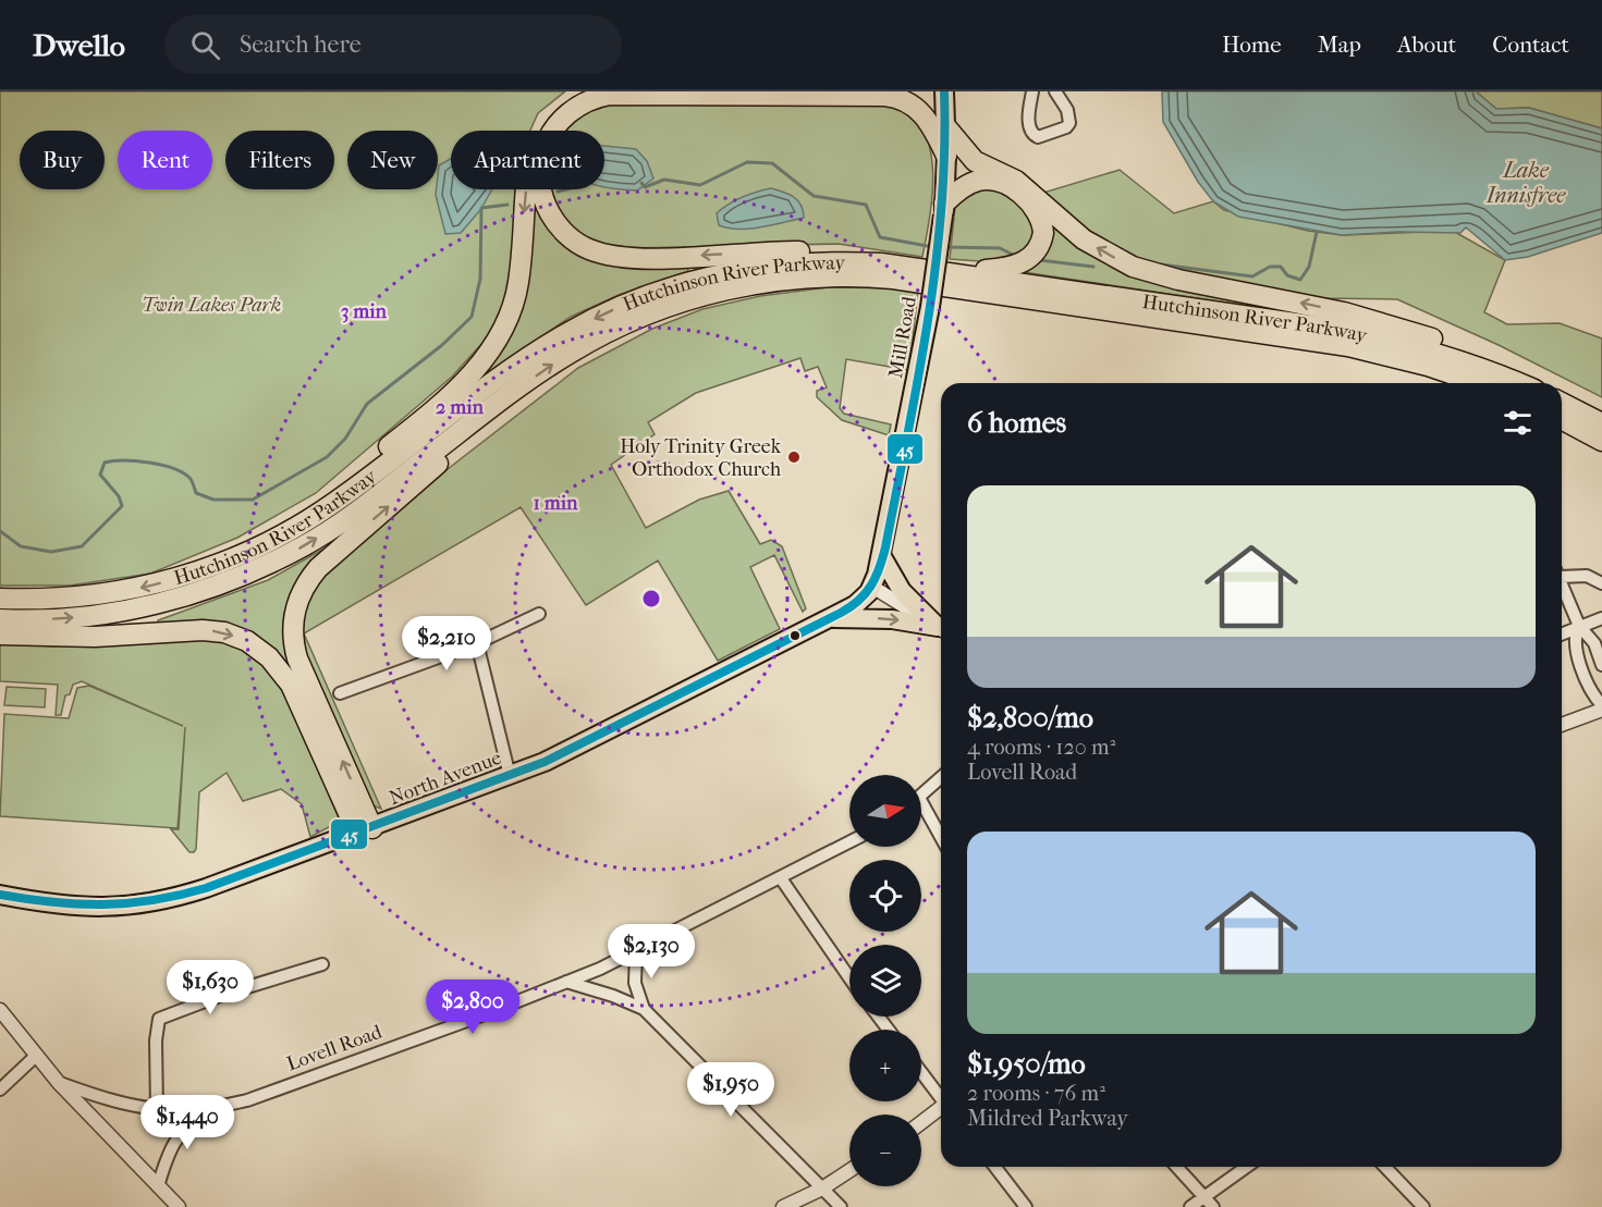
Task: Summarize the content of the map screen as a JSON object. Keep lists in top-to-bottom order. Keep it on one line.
{"streets":{"highway":["Hutchinson River Parkway"],"main road":["Mill Road","North Avenue"],"street":["Lovell Road"]},"crossings":[["Mill Road","North Avenue"]],"water":["Lake Innisfree"],"parks":["Twin Lakes Park"],"places":["Holy Trinity Greek Orthodox Church"],"lines":["transit line 45"],"north":"right","page":{"header":"Dwello","search":"Search here","nav":["Home","Map","About","Contact"],"chip":["Buy","Rent","Filters","New","Apartment"],"heading":"6 homes","list":[{"name":"$2,800/mo","note":"4 rooms · 120 m² · Lovell Road"},{"name":"$1,950/mo","note":"2 rooms · 76 m² · Mildred Parkway"}],"price":["$2,210","$2,130","$1,630","$2,800","$1,950","$1,440"],"map_buttons":["+","−"]},"rings":["3 min","2 min","1 min"]}
